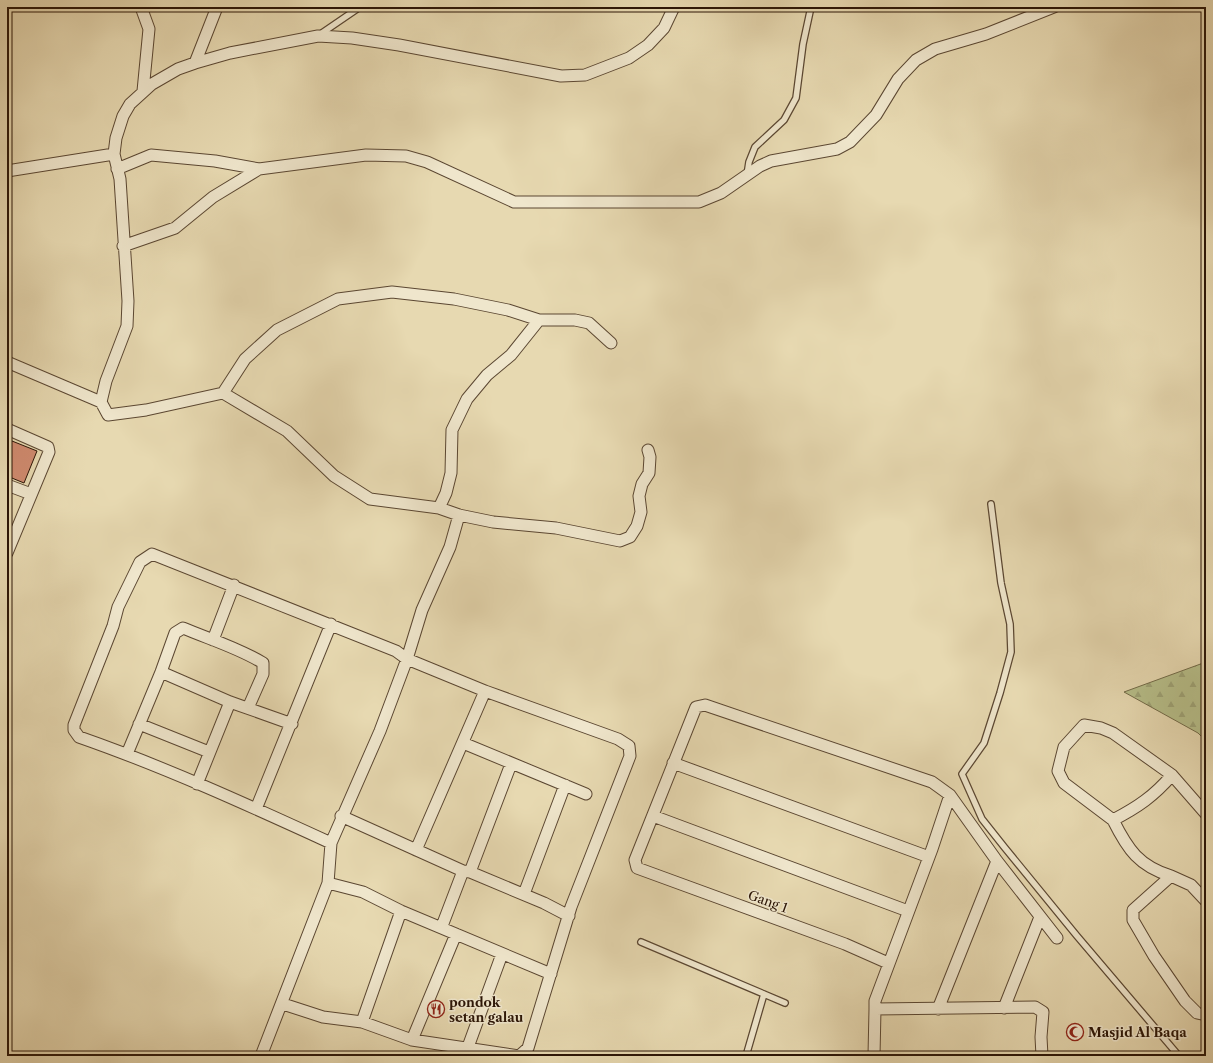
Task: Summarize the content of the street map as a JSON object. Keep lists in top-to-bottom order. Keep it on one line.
{"streets":{"street":["Gang 1"]},"places":{"restaurant":["pondok setan galau"],"mosque":["Masjid Al Baqa"]}}
